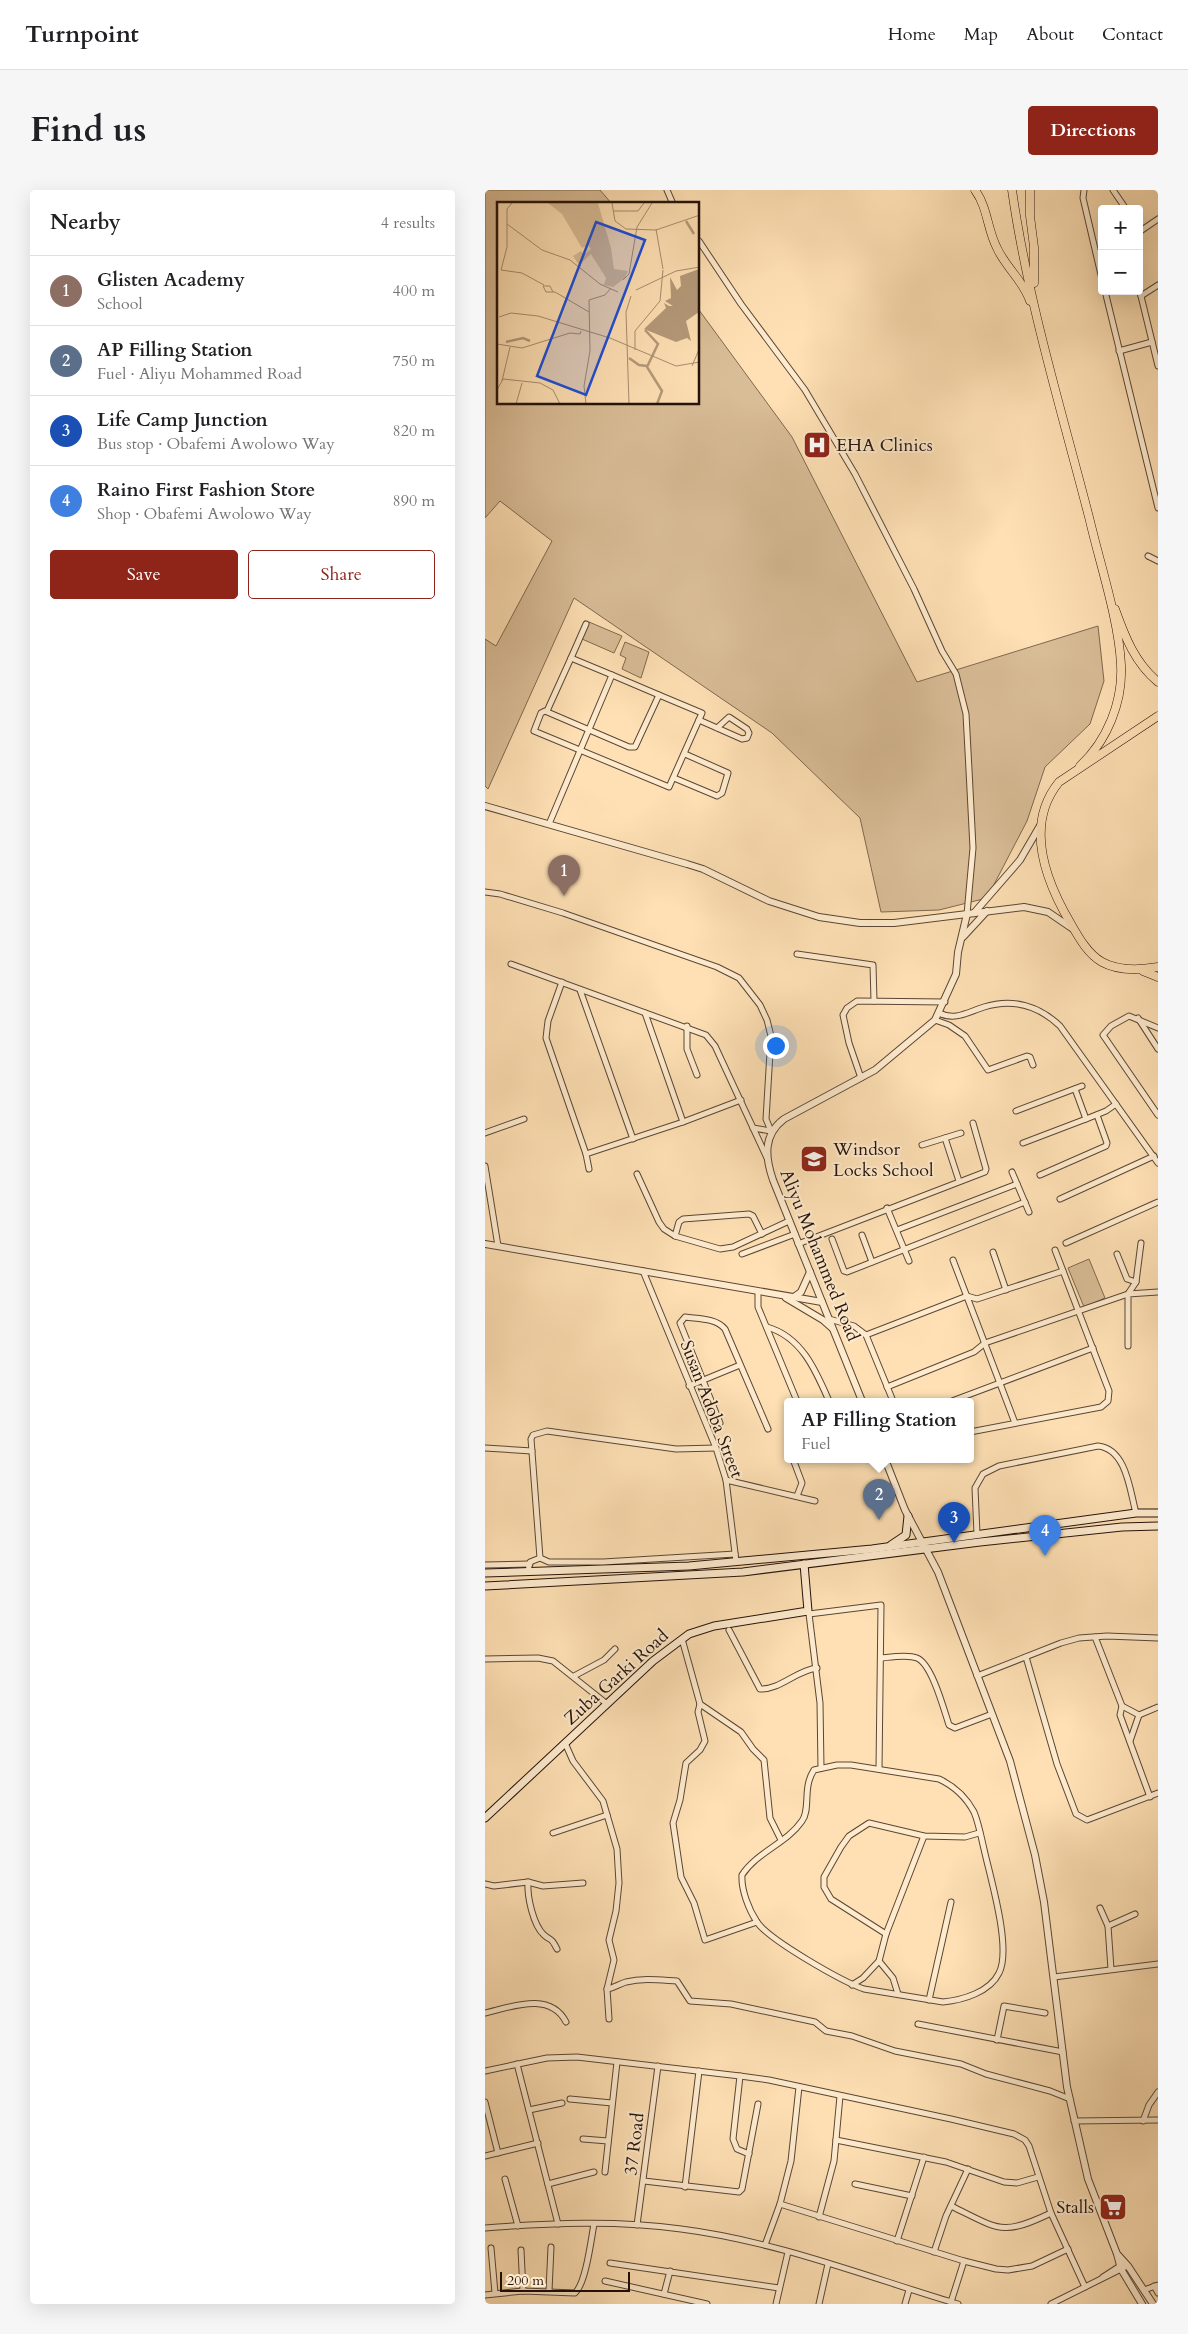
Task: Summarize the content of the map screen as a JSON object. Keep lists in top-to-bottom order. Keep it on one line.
{"streets":{"main road":["Zuba Garki Road"],"street":["Aliyu Mohammed Road","Susan Adoba Street","37 Road"]},"places":{"hospital":["EHA Clinics"],"school or university":["Windsor Locks School"],"supermarket":["Stalls"]},"scale_bar":"200 m","page":{"header":"Turnpoint","nav":["Home","Map","About","Contact"],"title":"Find us","buttons":["Directions",["Save","Share"]],"heading":["Nearby","4 results"],"map_buttons":["+","−"],"list":[{"mark":"1","name":"Glisten Academy","note":"School","value":"400 m"},{"mark":"2","name":"AP Filling Station","note":"Fuel · Aliyu Mohammed Road","value":"750 m"},{"mark":"3","name":"Life Camp Junction","note":"Bus stop · Obafemi Awolowo Way","value":"820 m"},{"mark":"4","name":"Raino First Fashion Store","note":"Shop · Obafemi Awolowo Way","value":"890 m"}],"pins":["1","2","3","4"],"popup":["AP Filling Station","Fuel"],"scale":"200 m"}}
